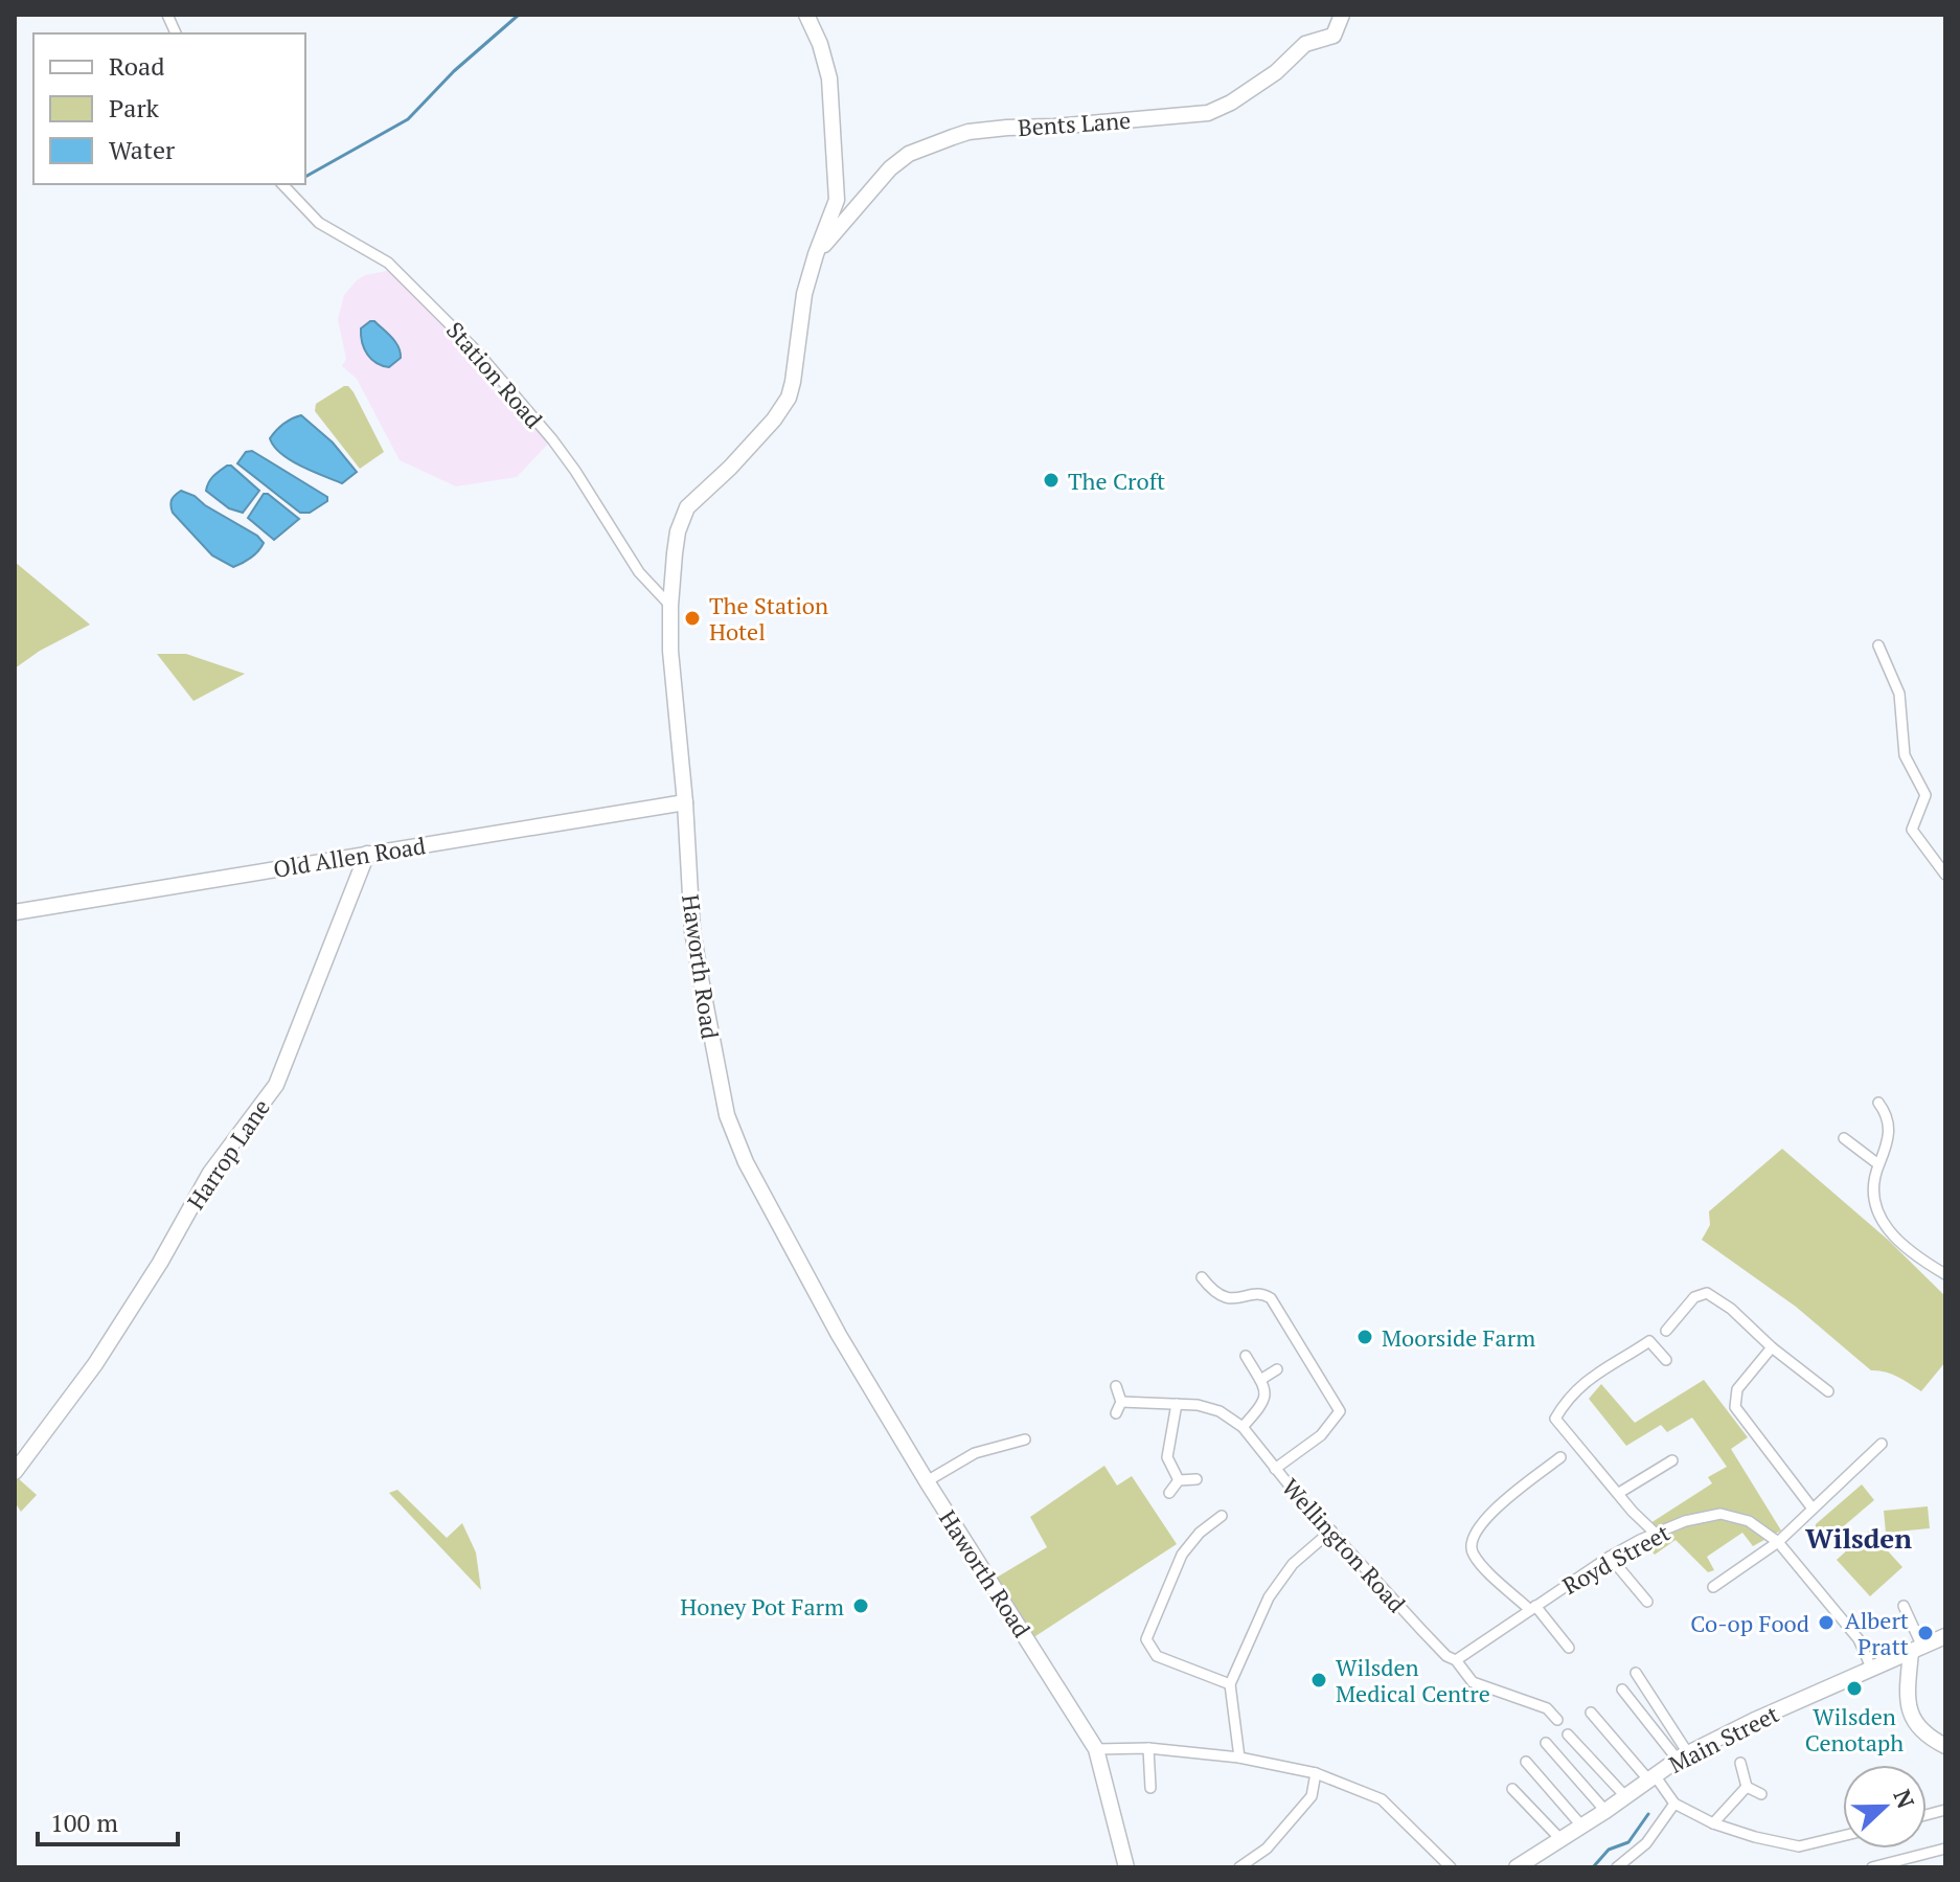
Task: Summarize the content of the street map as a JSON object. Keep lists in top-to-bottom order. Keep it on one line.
{"streets":{"street":["Bents Lane","Station Road","Old Allen Road","Haworth Road","Harrop Lane","Wellington Road","Royd Street","Main Street"]},"crossings":[["Bents Lane","Haworth Road"],["Station Road","Haworth Road"],["Old Allen Road","Haworth Road"],["Old Allen Road","Harrop Lane"],["Wellington Road","Royd Street"],["Royd Street","Main Street"]],"districts":["Wilsden"],"places":["The Croft","The Station Hotel","Moorside Farm","Honey Pot Farm","Co-op Food","Albert Pratt","Wilsden Medical Centre","Wilsden Cenotaph"],"legend":["Road","Park","Water"],"scale_bar":"100 m","north":"right"}
